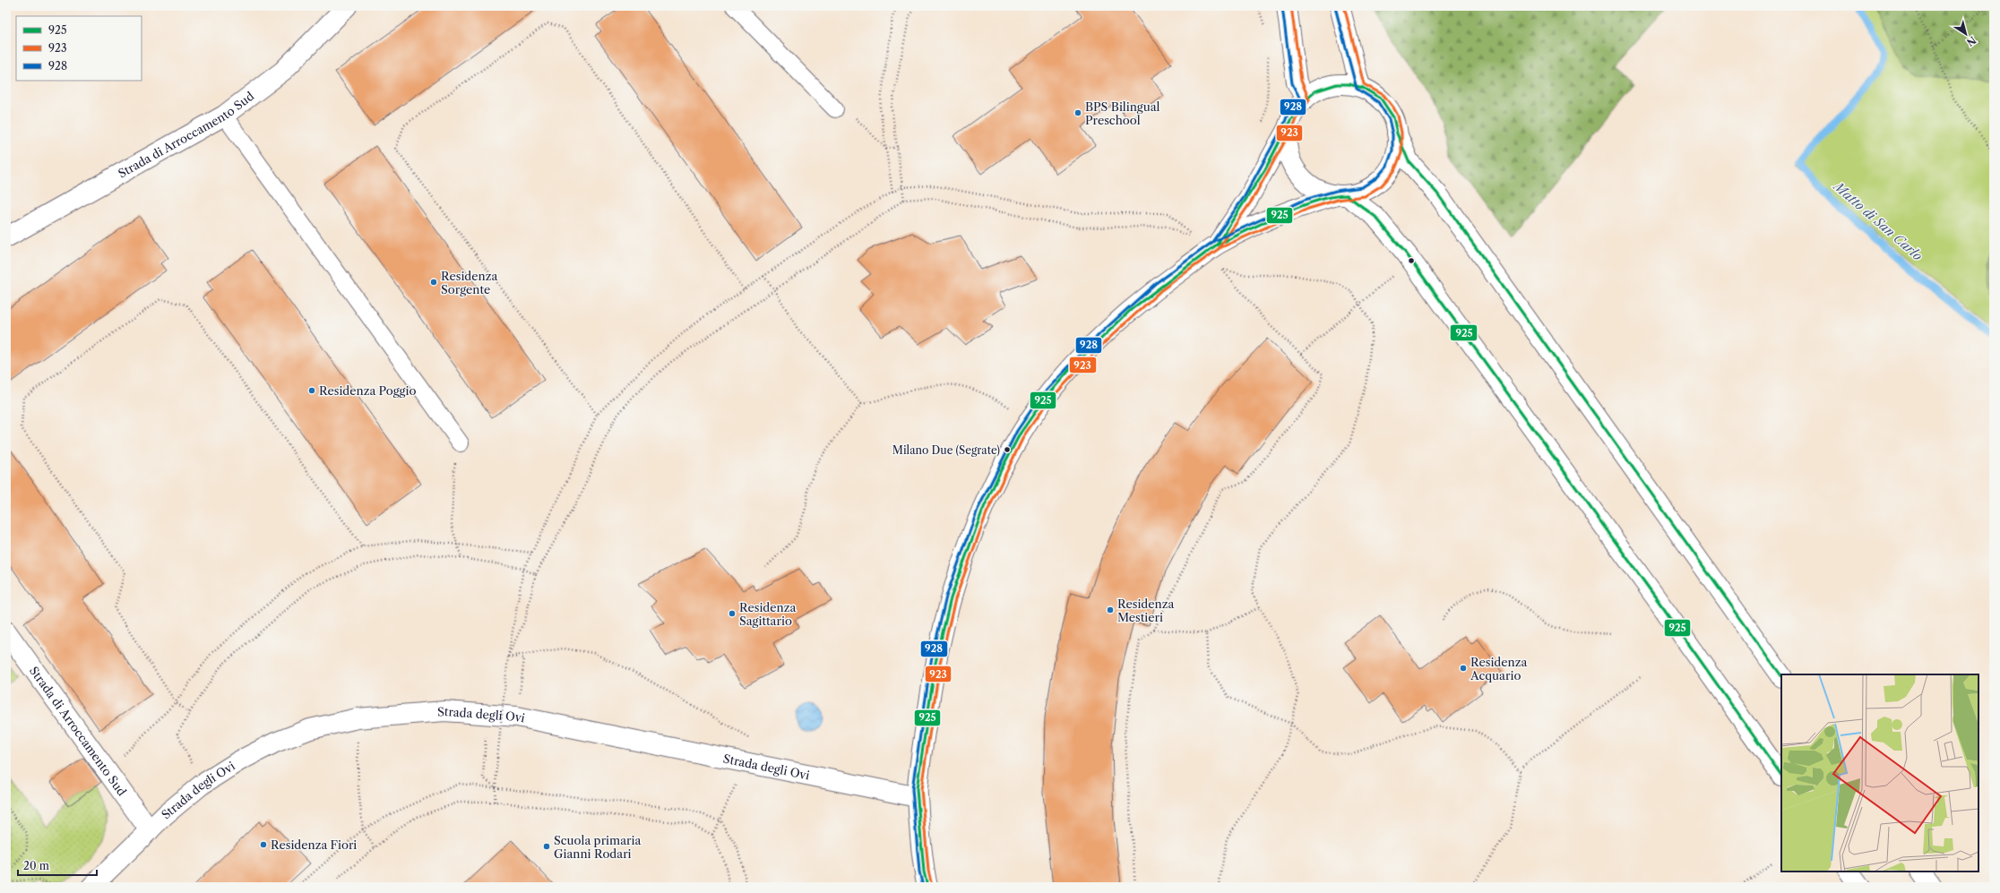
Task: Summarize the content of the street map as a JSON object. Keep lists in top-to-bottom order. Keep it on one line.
{"streets":{"street":["Strada di Arroccamento Sud","Strada degli Ovi"]},"crossings":[["Strada di Arroccamento Sud","Strada degli Ovi"]],"water":["Matto di San Carlo"],"places":["BPS Bilingual Preschool","Residenza Sorgente","Residenza Poggio","Milano Due (Segrate)","Residenza Mestieri","Residenza Sagittario","Residenza Acquario","Residenza Fiori","Scuola primaria Gianni Rodari"],"lines":["transit line 923","transit line 928","transit line 925"],"legend":["925","923","928"],"scale_bar":"20 m","north":"bottom right"}
